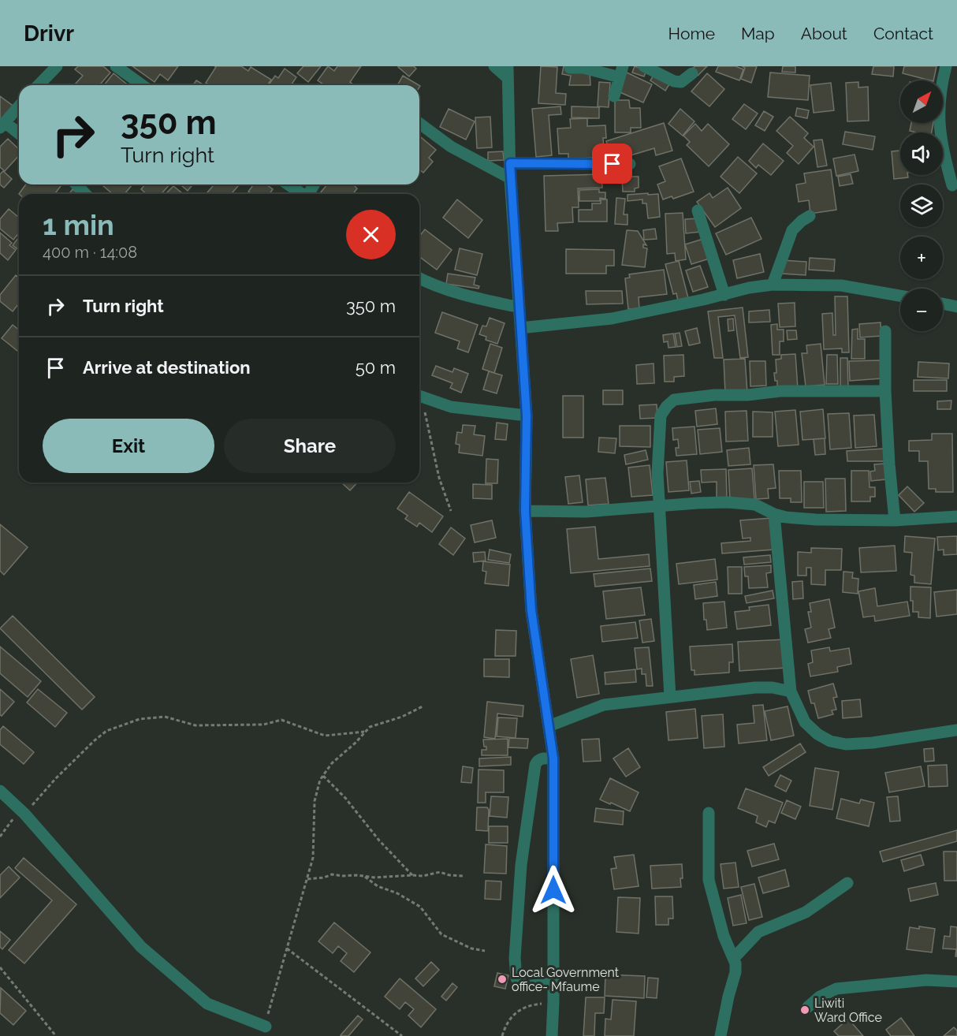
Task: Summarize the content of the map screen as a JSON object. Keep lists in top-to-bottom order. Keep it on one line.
{"places":["Local Government office- Mfaume","Liwiti Ward Office"],"north":"top right","page":{"header":"Drivr","nav":["Home","Map","About","Contact"],"map_buttons":["+","−"],"turn":["350 m","Turn right"],"heading":["1 min","400 m · 14:08"],"list":[{"name":"Turn right","value":"350 m"},{"name":"Arrive at destination","value":"50 m"}],"buttons":["Exit","Share"]}}
